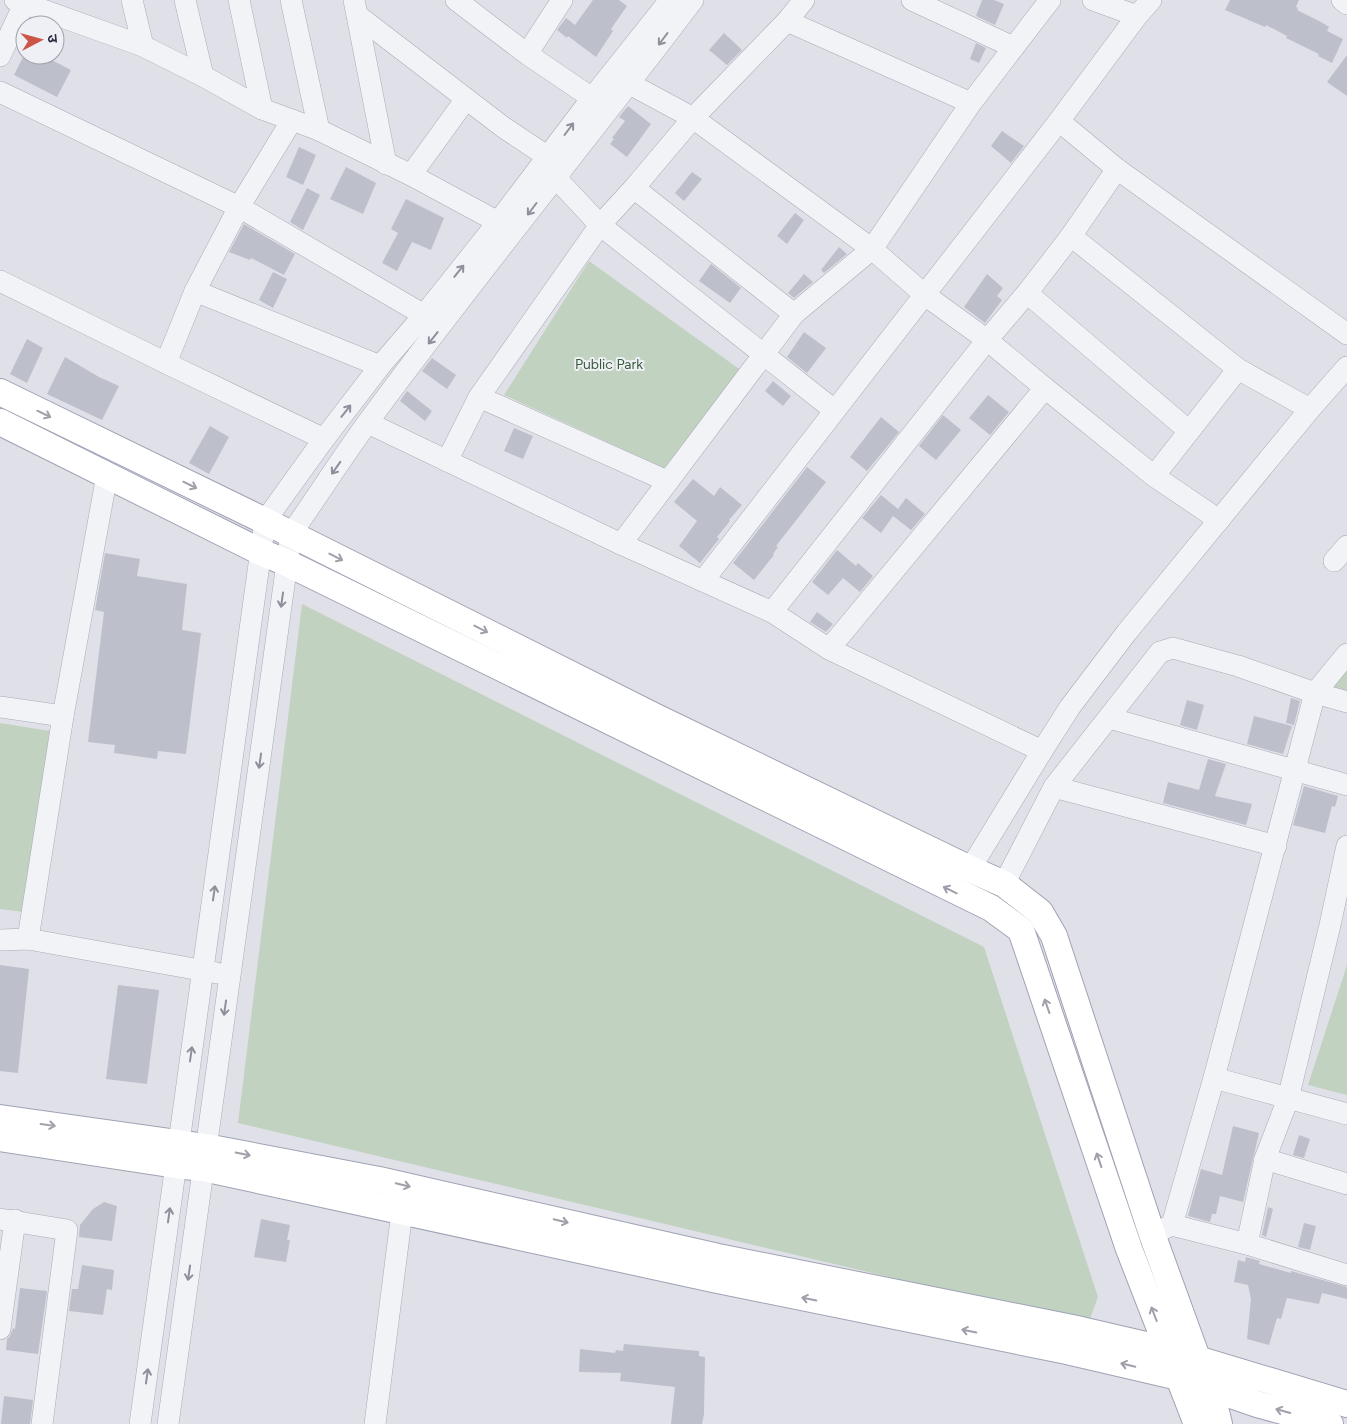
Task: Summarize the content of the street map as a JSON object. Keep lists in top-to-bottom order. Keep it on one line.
{"parks":["Public Park"],"north":"right"}
